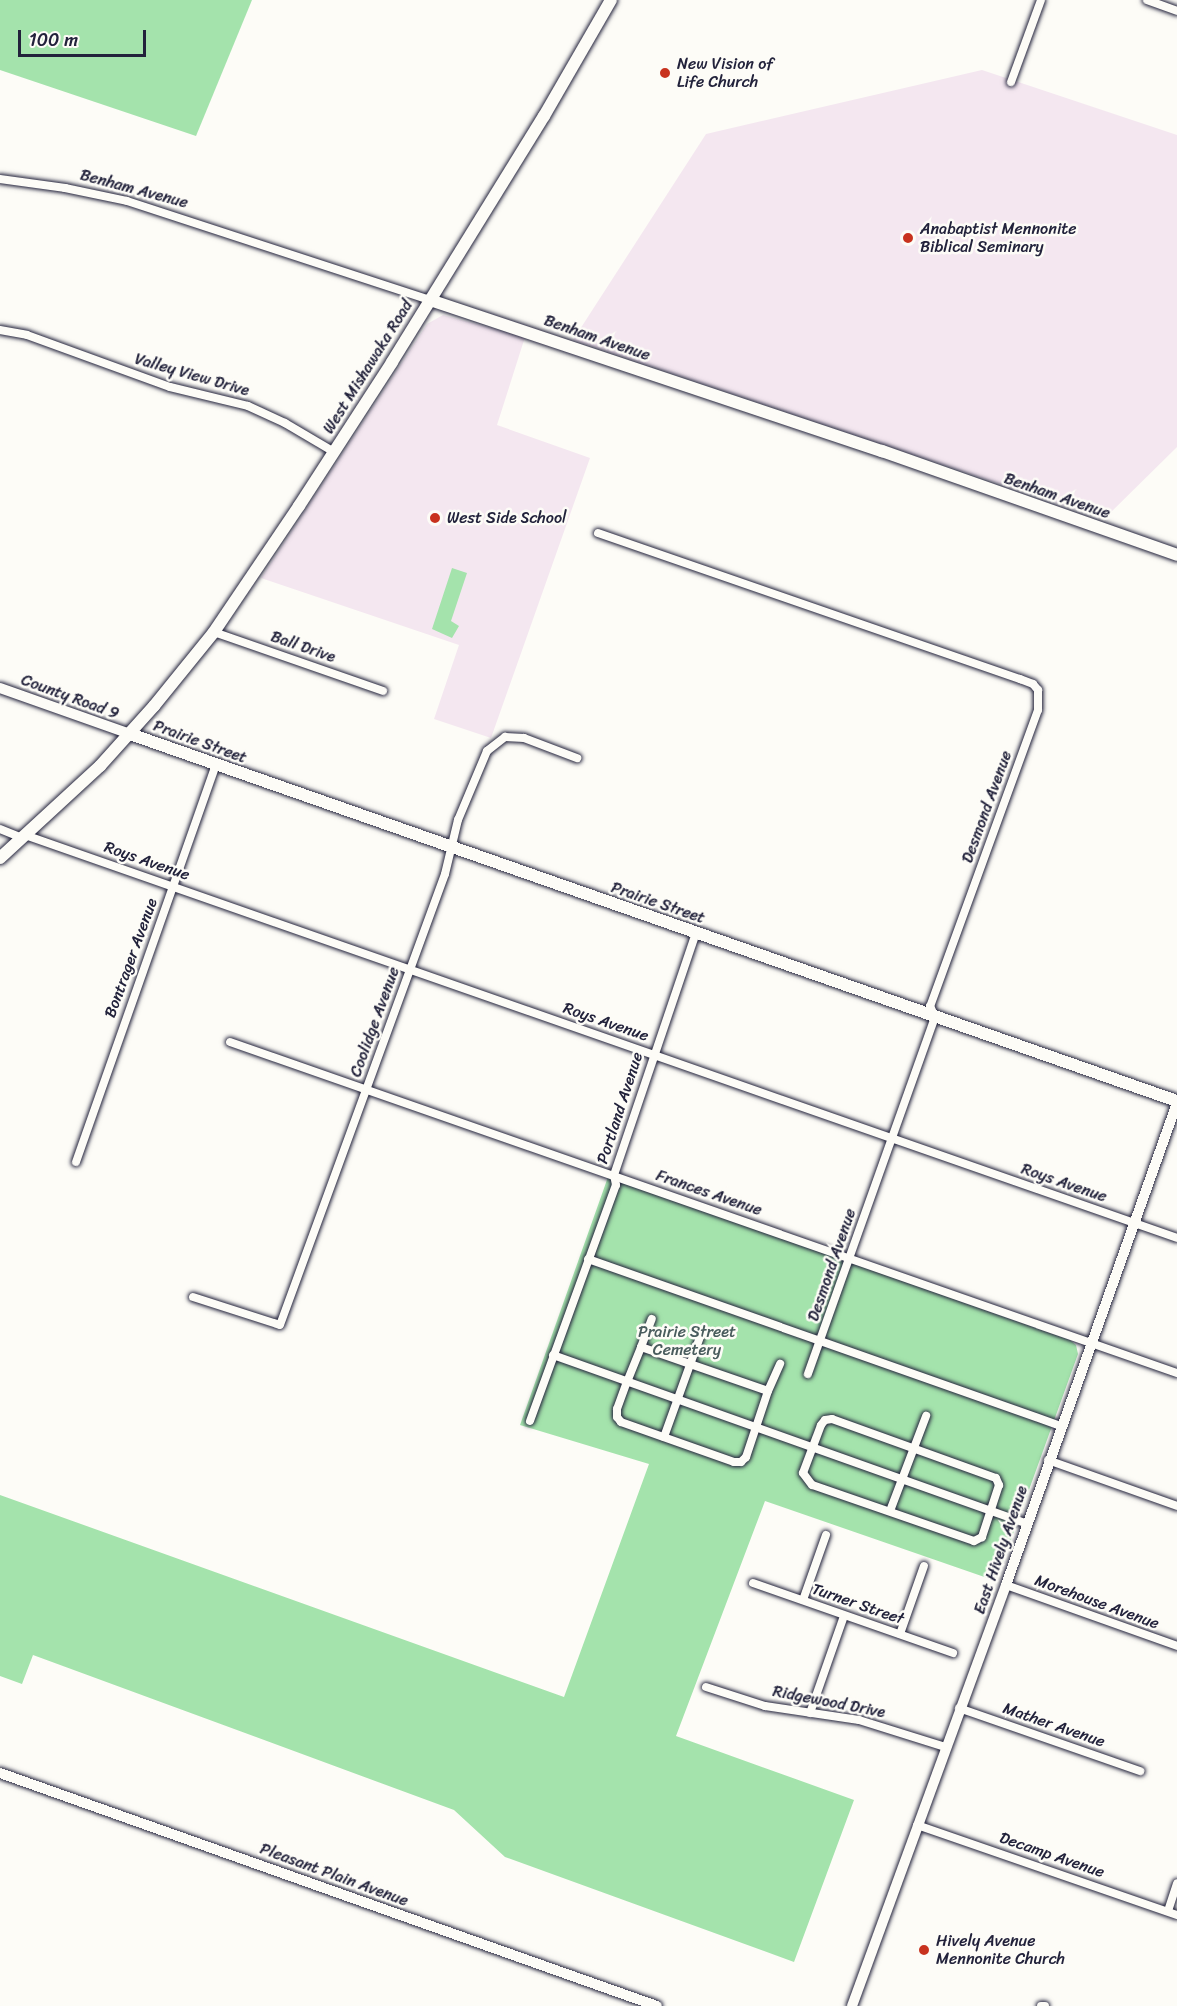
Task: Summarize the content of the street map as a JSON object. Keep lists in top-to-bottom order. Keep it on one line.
{"streets":{"main road":["Benham Avenue","West Mishawaka Road","Prairie Street"],"street":["Valley View Drive","Ball Drive","County Road 9","Desmond Avenue","Roys Avenue","Bontrager Avenue","Coolidge Avenue","Portland Avenue","Frances Avenue","East Hively Avenue","Morehouse Avenue","Turner Street","Ridgewood Drive","Mather Avenue","Decamp Avenue","Pleasant Plain Avenue"]},"crossings":[["Benham Avenue","West Mishawaka Road"],["West Mishawaka Road","Valley View Drive"],["West Mishawaka Road","Ball Drive"],["West Mishawaka Road","County Road 9"],["West Mishawaka Road","Prairie Street"],["West Mishawaka Road","Roys Avenue"],["County Road 9","Prairie Street"],["Prairie Street","Desmond Avenue"],["Prairie Street","Bontrager Avenue"],["Prairie Street","Coolidge Avenue"],["Prairie Street","Portland Avenue"],["Prairie Street","East Hively Avenue"],["Desmond Avenue","Roys Avenue"],["Desmond Avenue","Frances Avenue"],["Roys Avenue","Bontrager Avenue"],["Roys Avenue","Coolidge Avenue"],["Roys Avenue","Portland Avenue"],["Roys Avenue","East Hively Avenue"],["Coolidge Avenue","Frances Avenue"],["Portland Avenue","Frances Avenue"],["Frances Avenue","East Hively Avenue"],["East Hively Avenue","Morehouse Avenue"],["East Hively Avenue","Ridgewood Drive"],["East Hively Avenue","Mather Avenue"],["East Hively Avenue","Decamp Avenue"]],"parks":["Prairie Street Cemetery"],"places":["New Vision of Life Church","Anabaptist Mennonite Biblical Seminary","West Side School","Hively Avenue Mennonite Church"],"scale_bar":"100 m"}
